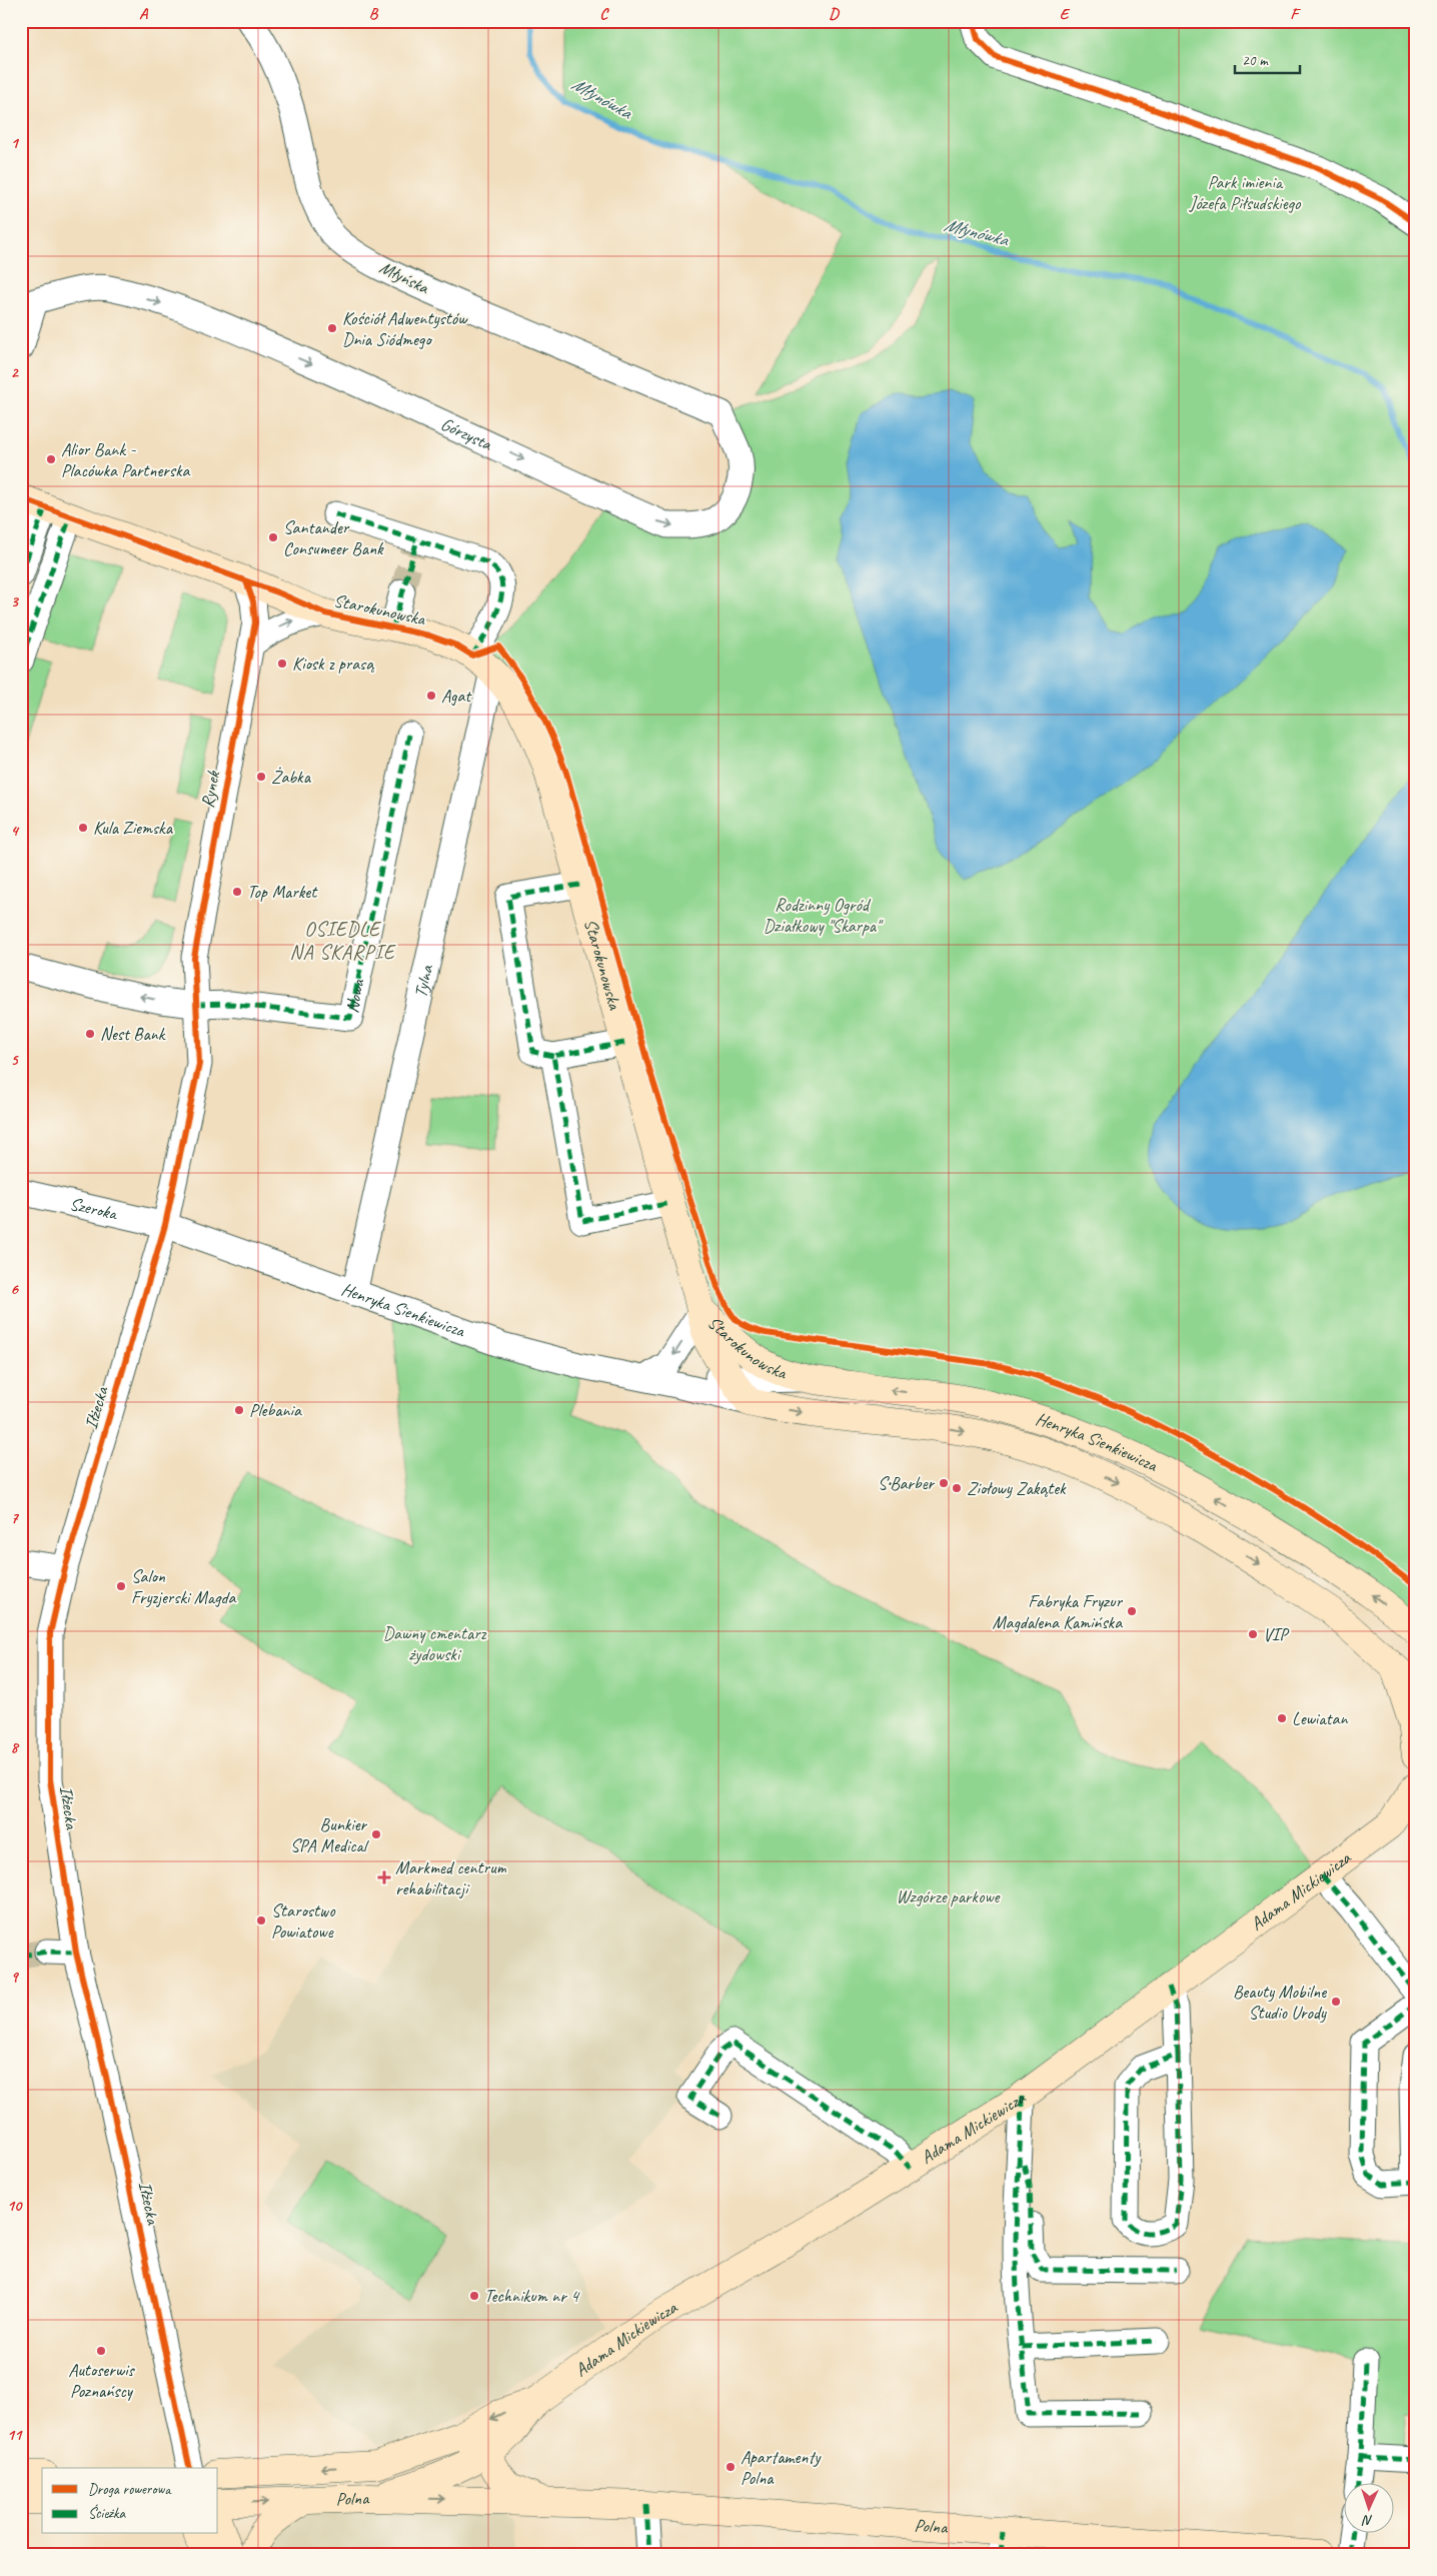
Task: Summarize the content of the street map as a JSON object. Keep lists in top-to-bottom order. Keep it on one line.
{"streets":{"street":["Młyńska","Górzysta","Starokunowska","Rynek","Tylna","Nowa","Szeroka","Henryka Sienkiewicza","Iłżecka","Adama Mickiewicza","Polna"]},"crossings":[["Młyńska","Górzysta"],["Starokunowska","Rynek"],["Starokunowska","Tylna"],["Starokunowska","Henryka Sienkiewicza"],["Rynek","Nowa"],["Rynek","Iłżecka"],["Tylna","Henryka Sienkiewicza"],["Nowa","Iłżecka"],["Szeroka","Henryka Sienkiewicza"],["Szeroka","Iłżecka"],["Henryka Sienkiewicza","Iłżecka"],["Adama Mickiewicza","Polna"]],"districts":["OSIEDLE NA SKARPIE"],"water":["Młynówka"],"parks":["Park imienia Józefa Piłsudskiego","Rodzinny Ogród Działkowy \"Skarpa\"","Dawny cmentarz żydowski","Wzgórze parkowe"],"places":{"other":["Kościół Adwentystów Dnia Siódmego","Alior Bank - Placówka Partnerska","Santander Consumeer Bank","Kiosk z prasą","Agat","Żabka","Kula Ziemska","Top Market","Nest Bank","Plebania","S•Barber","Ziołowy Zakątek","Salon Fryzjerski Magda","Fabryka Fryzur Magdalena Kamińska","VIP","Lewiatan","Bunkier SPA Medical","Starostwo Powiatowe","Beauty Mobilne Studio Urody","Technikum nr 4","Autoserwis Poznańscy","Apartamenty Polna"],"health":["Markmed centrum rehabilitacji"]},"legend":["Droga rowerowa","Ścieżka"],"scale_bar":"20 m","north":"bottom","grid":{"columns":["A","B","C","D","E","F"],"rows":["1","2","3","4","5","6","7","8","9","10","11"]}}
